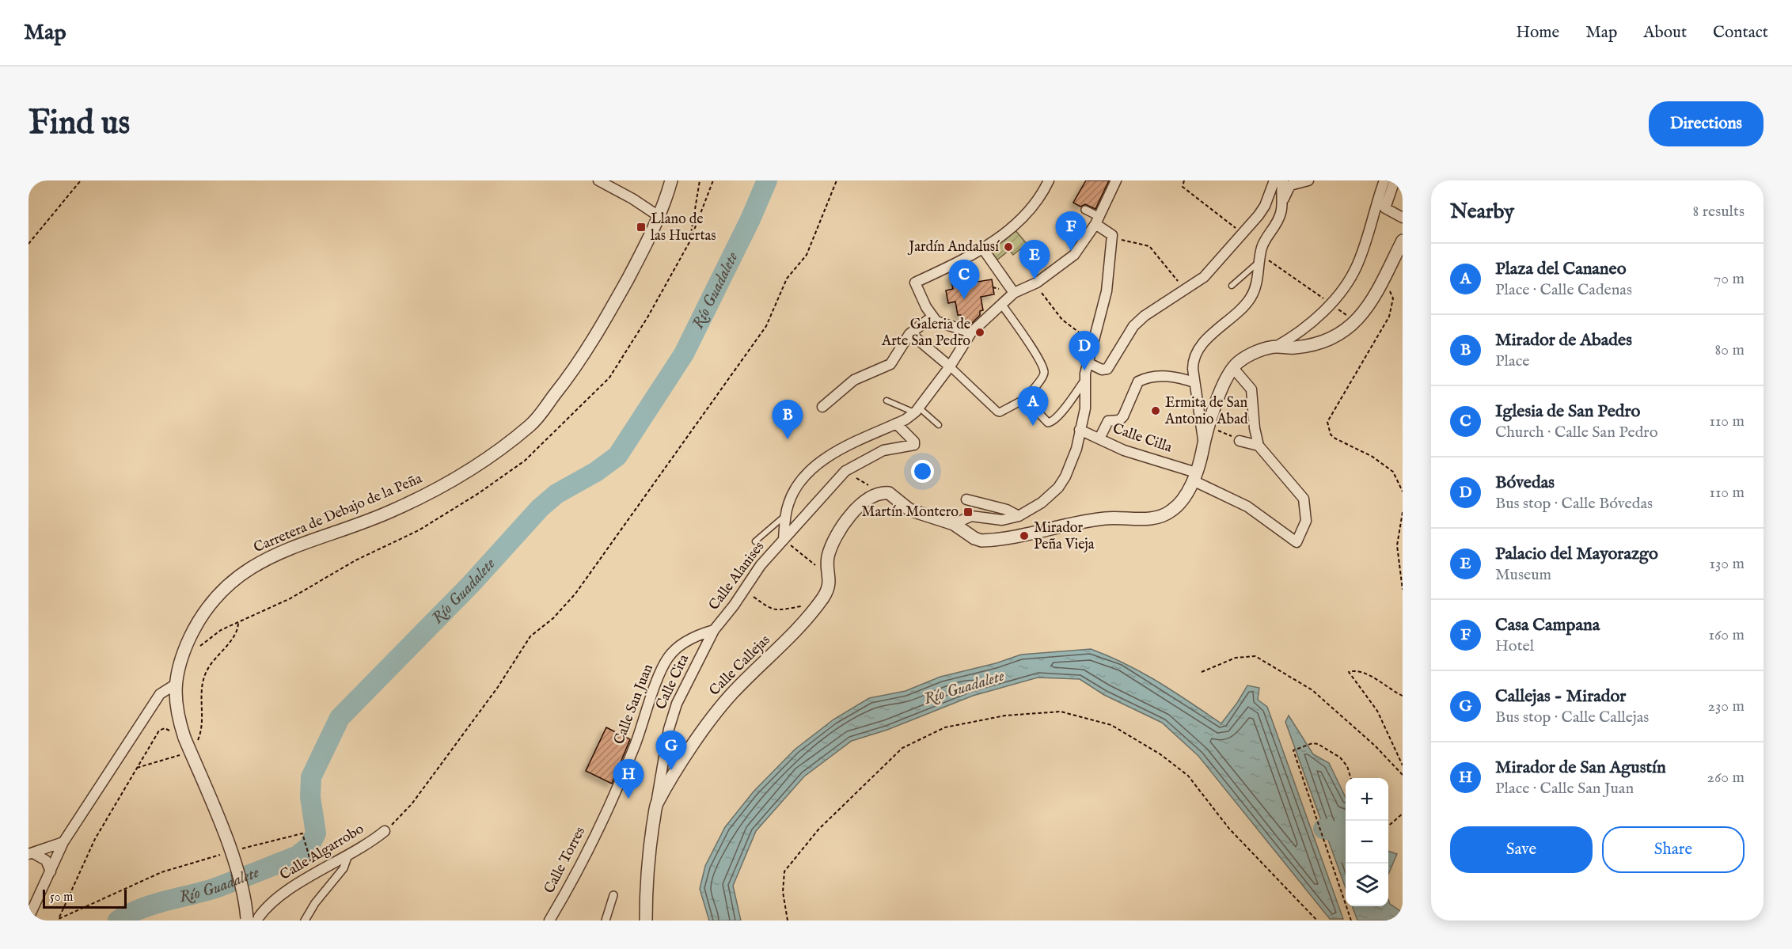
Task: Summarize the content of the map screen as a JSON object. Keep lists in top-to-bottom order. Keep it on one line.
{"streets":{"street":["Calle Cilla","Carretera de Debajo de la Peña","Calle Alanises","Calle Callejas","Calle Cita","Calle San Juan","Calle Algarrobo","Calle Torres"]},"crossings":[["Carretera de Debajo de la Peña","Calle Algarrobo"],["Calle Alanises","Calle Cita"],["Calle Alanises","Calle San Juan"],["Calle Callejas","Calle Cita"],["Calle Cita","Calle San Juan"],["Calle San Juan","Calle Torres"]],"water":["Río Guadalete"],"places":{"transit":["Llano de las Huertas","Martín Montero"],"other":["Jardín Andalusí","Galeria de Arte San Pedro","Ermita de San Antonio Abad","Mirador Peña Vieja"]},"scale_bar":"50 m","page":{"header":"Map","nav":["Home","Map","About","Contact"],"buttons":["Directions",["Save","Share"]],"title":"Find us","heading":["Nearby","8 results"],"pins":["F","E","C","D","A","B","G","H"],"list":[{"mark":"A","name":"Plaza del Cananeo","note":"Place · Calle Cadenas","value":"70 m"},{"mark":"B","name":"Mirador de Abades","note":"Place","value":"80 m"},{"mark":"C","name":"Iglesia de San Pedro","note":"Church · Calle San Pedro","value":"110 m"},{"mark":"D","name":"Bóvedas","note":"Bus stop · Calle Bóvedas","value":"110 m"},{"mark":"E","name":"Palacio del Mayorazgo","note":"Museum","value":"130 m"},{"mark":"F","name":"Casa Campana","note":"Hotel","value":"160 m"},{"mark":"G","name":"Callejas - Mirador","note":"Bus stop · Calle Callejas","value":"230 m"},{"mark":"H","name":"Mirador de San Agustín","note":"Place · Calle San Juan","value":"260 m"}],"map_buttons":["+","−"],"scale":"50 m"}}
